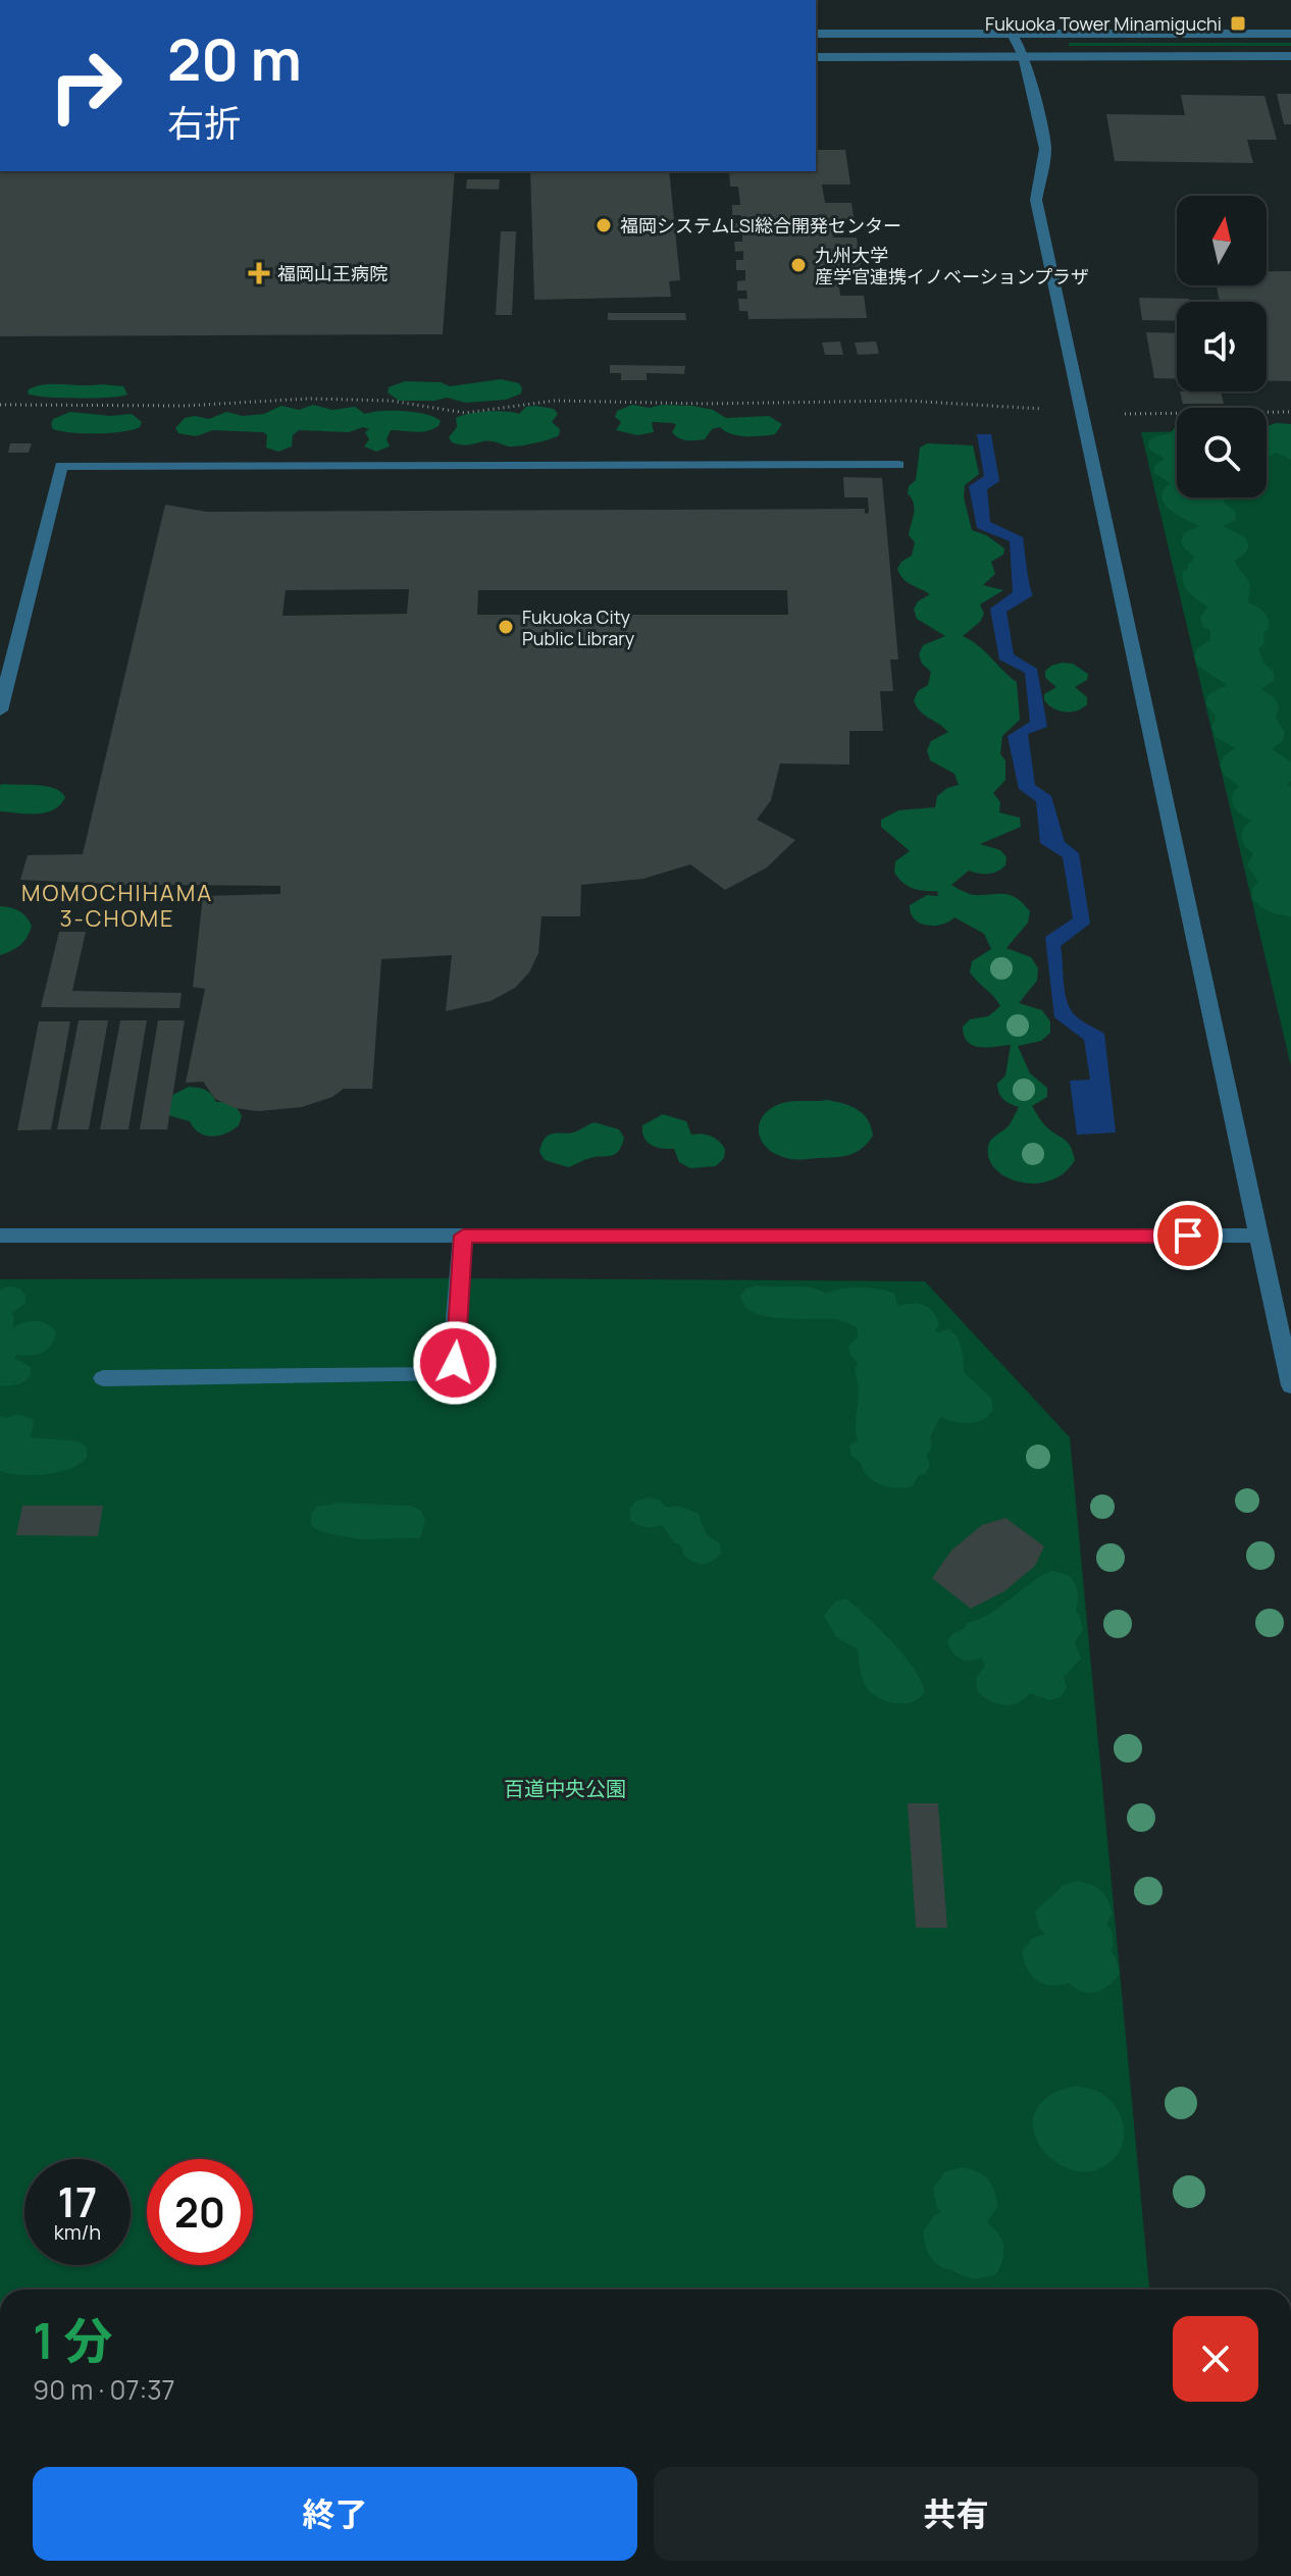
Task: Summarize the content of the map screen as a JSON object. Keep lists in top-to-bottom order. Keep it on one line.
{"districts":["MOMOCHIHAMA 3-CHOME"],"parks":["百道中央公園"],"places":{"transit":["Fukuoka Tower Minamiguchi"],"other":["福岡システムLSI総合開発センター","九州大学 産学官連携イノベーションプラザ","Fukuoka City Public Library"],"health":["福岡山王病院"]},"north":"top","page":{"turn":["20 m","右折"],"speed":"17 km/h","limit":"20","heading":["1 分","90 m · 07:37"],"buttons":["終了","共有"]}}
